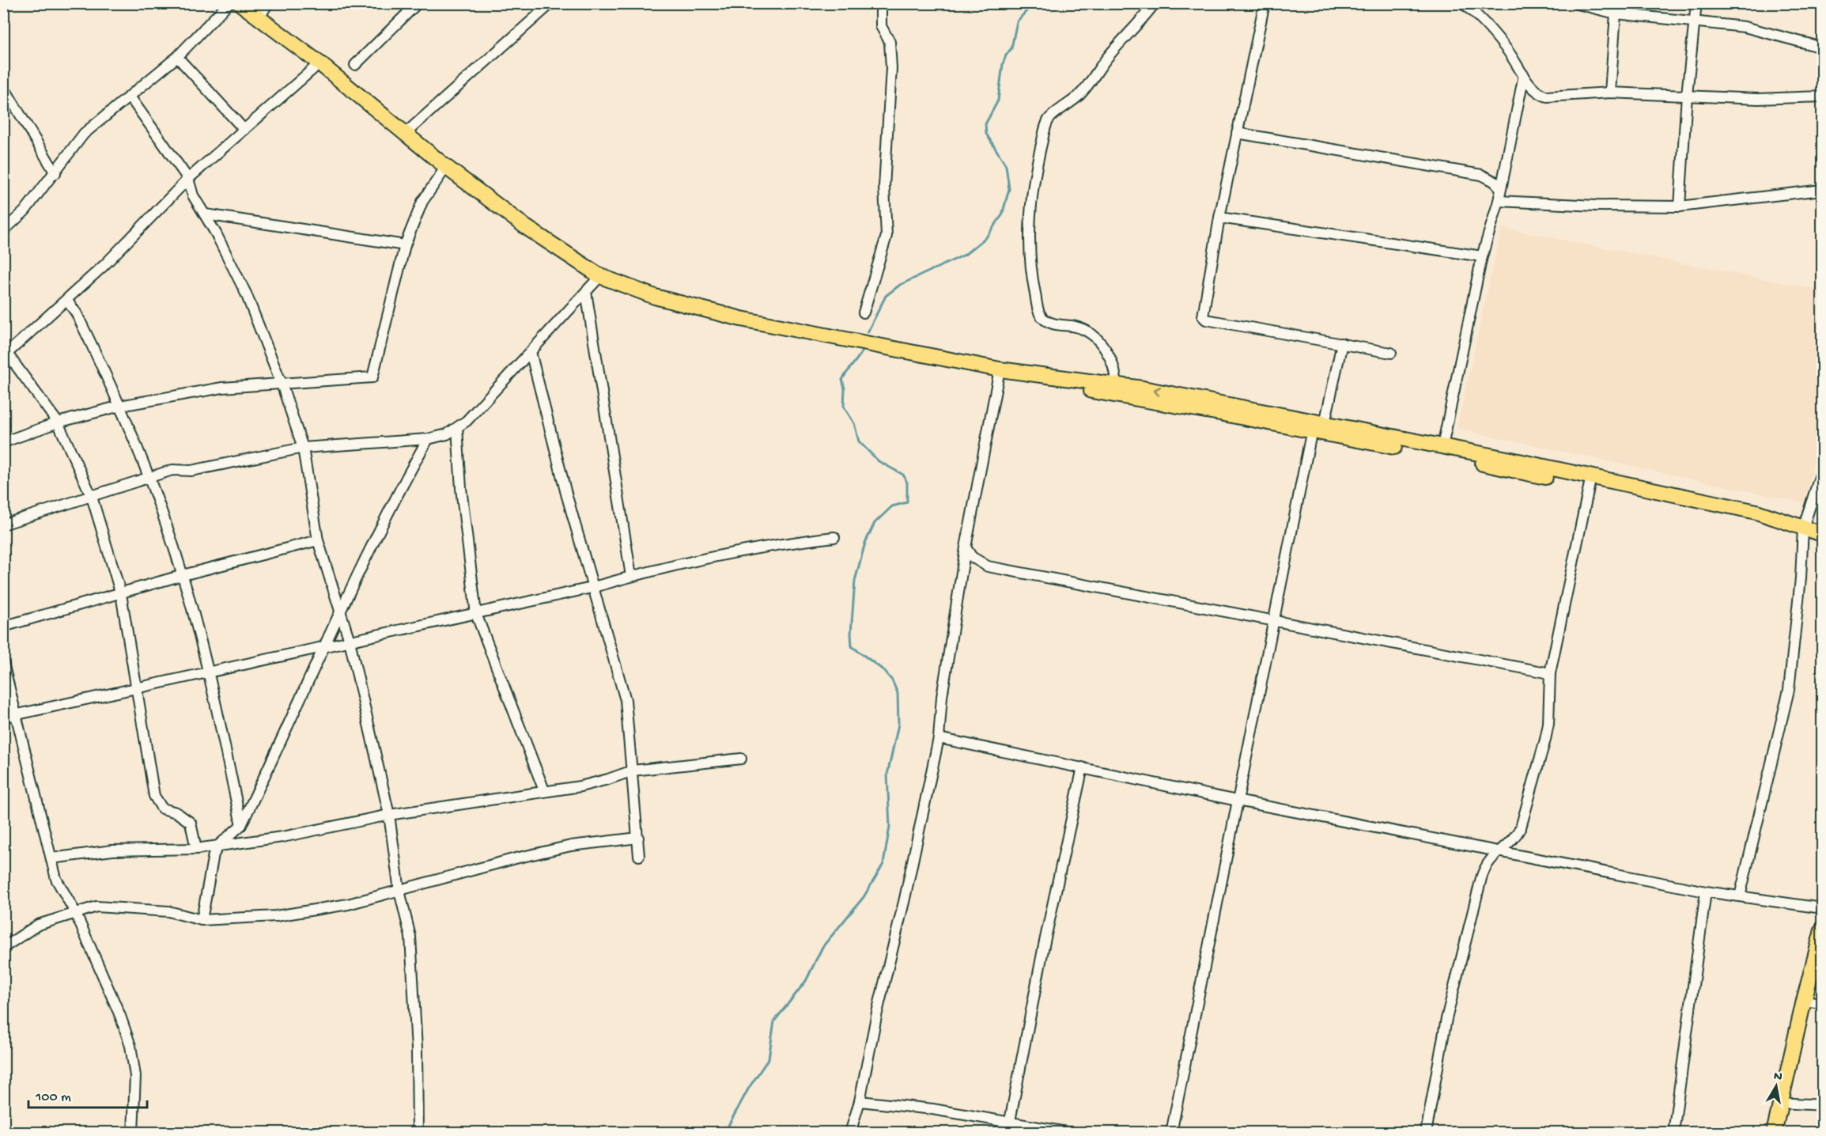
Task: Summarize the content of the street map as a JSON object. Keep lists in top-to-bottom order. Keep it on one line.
{"scale_bar":"100 m","north":"top"}
